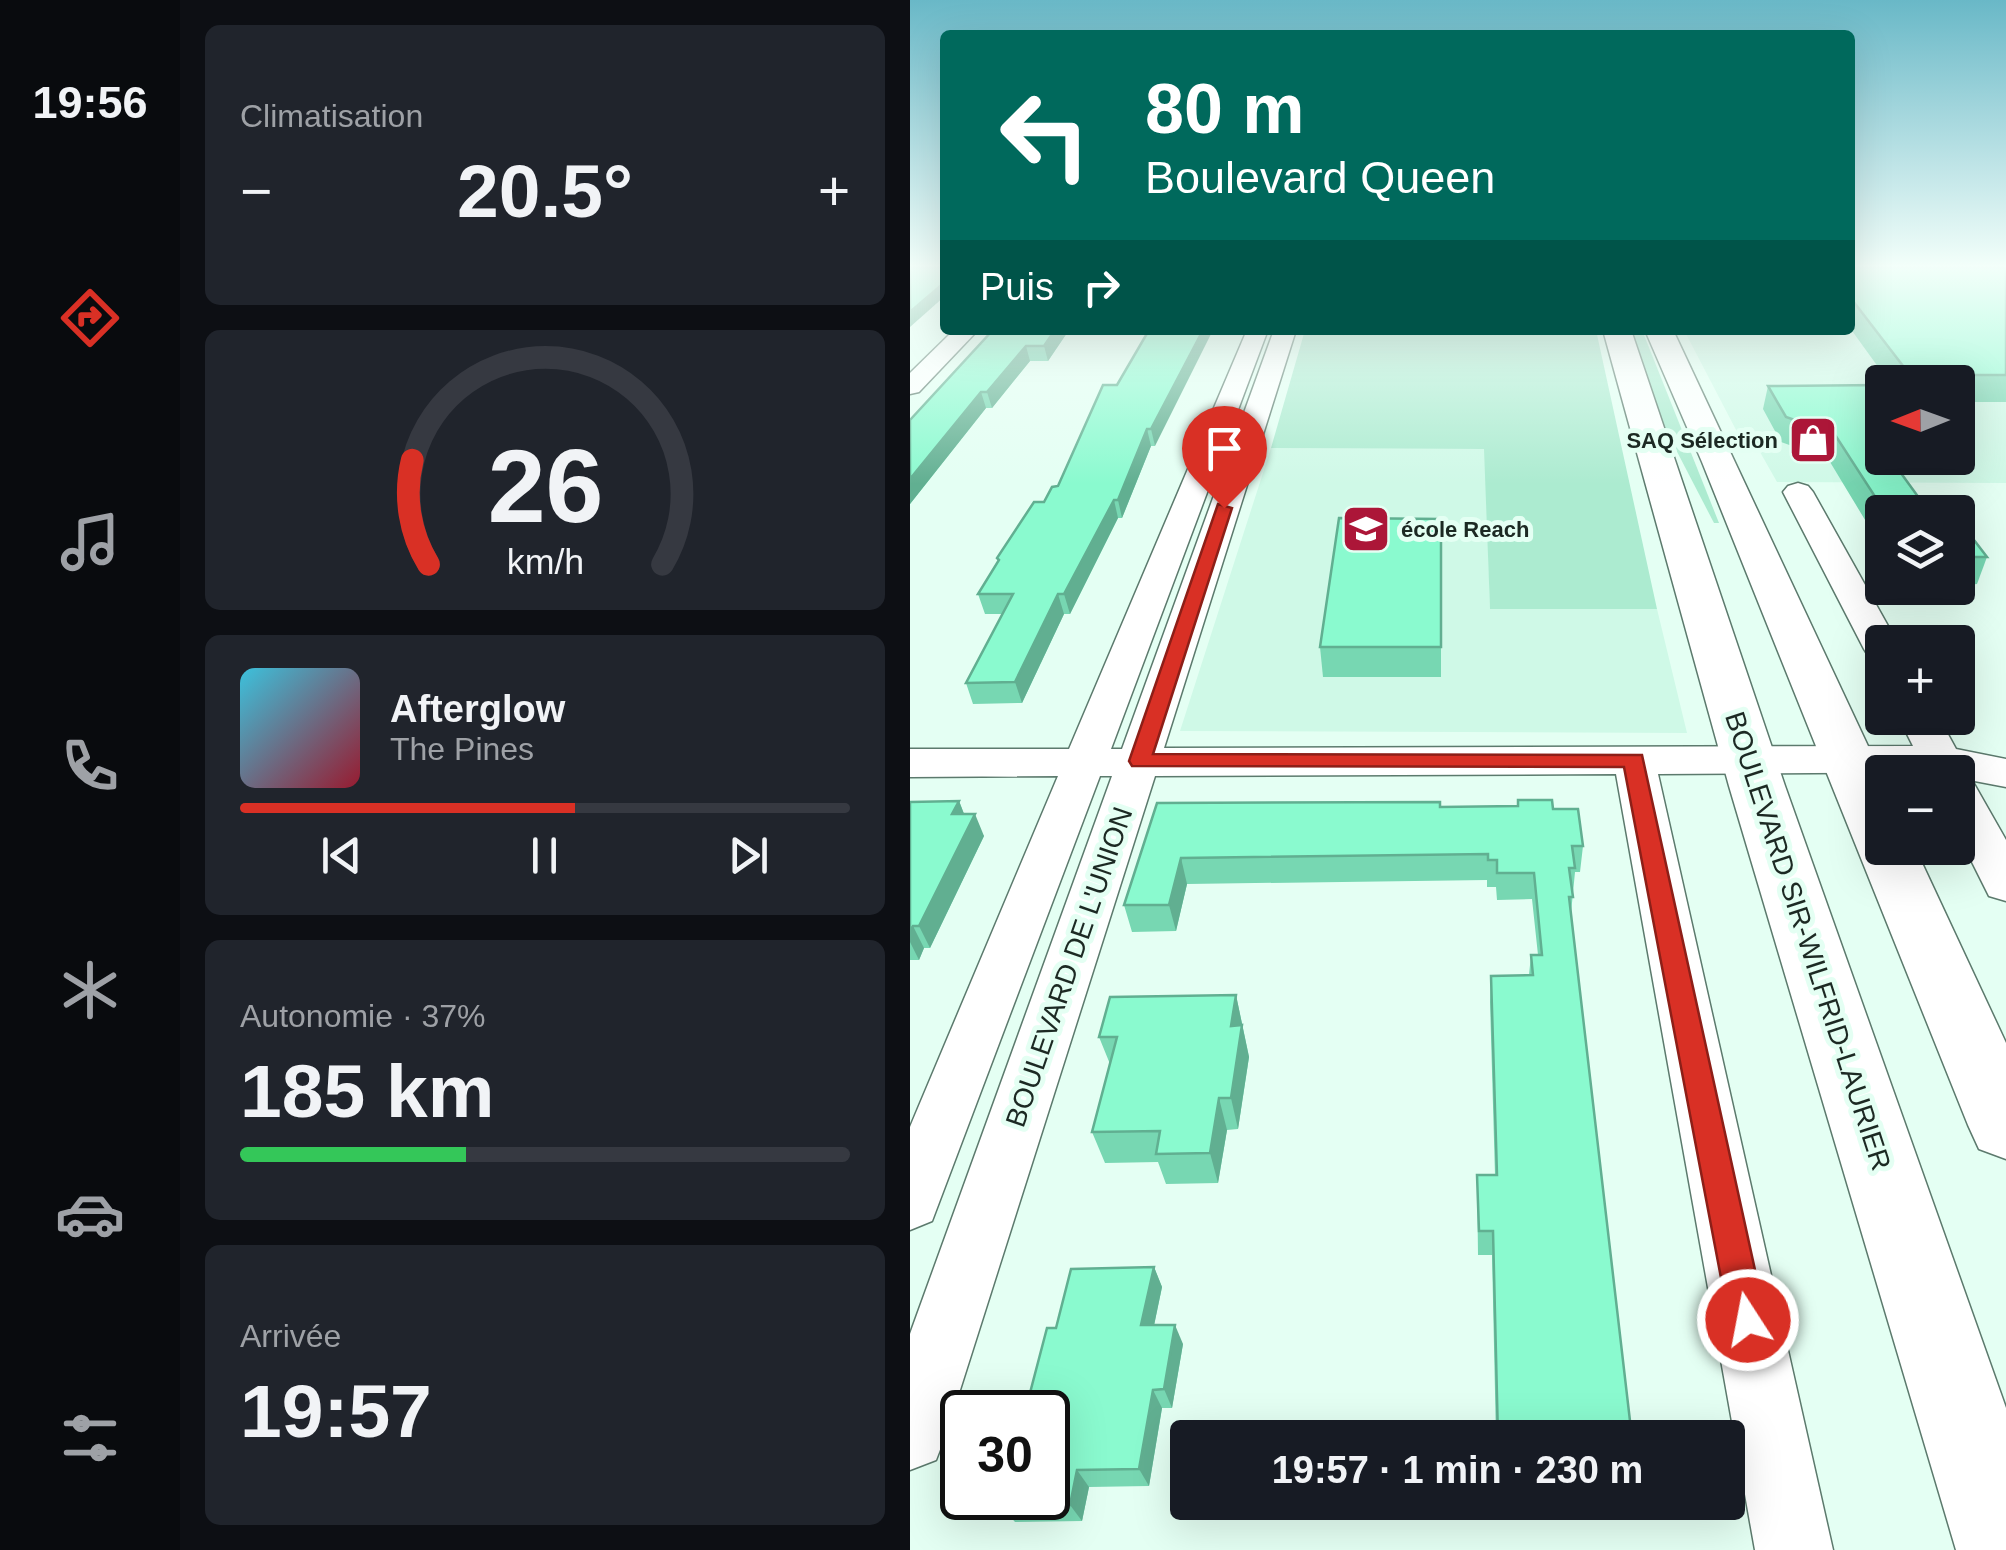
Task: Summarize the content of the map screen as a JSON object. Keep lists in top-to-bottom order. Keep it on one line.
{"streets":{"main road":["BOULEVARD SIR-WILFRID-LAURIER"],"street":["BOULEVARD DE L'UNION"]},"places":{"shop":["SAQ Sélection"],"school or university":["école Reach"]},"north":"left","page":{"tabs":"19:56","tile":["Climatisation",["Autonomie · 37%","185 km"],["Arrivée","19:57"]],"turn":["80 m","Boulevard Queen"],"heat":["−","20.5°","+"],"then":"Puis","map_buttons":["+","−"],"song":["Afterglow","The Pines"],"limit":"30","trip":"19:57 · 1 min · 230 m","gauge":["26","km/h"]}}
